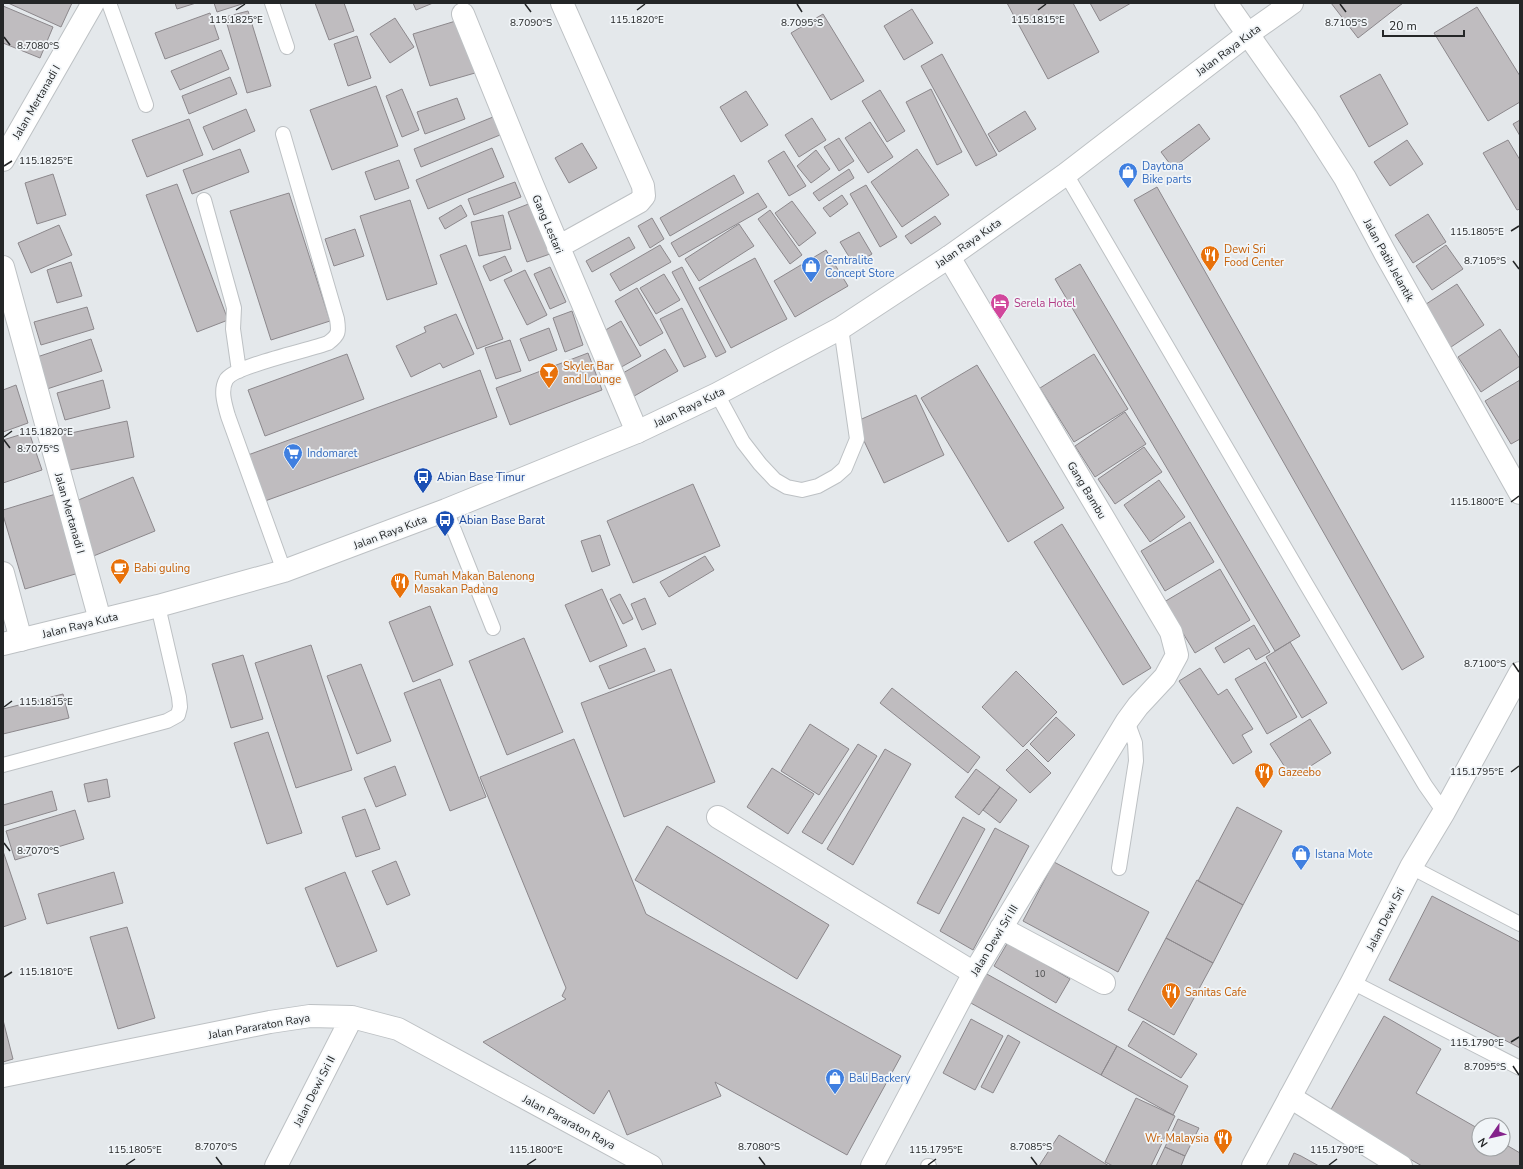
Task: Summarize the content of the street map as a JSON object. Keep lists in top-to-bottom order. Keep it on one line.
{"streets":{"street":["Jalan Raya Kuta","Jalan Mertanadi I","Gang Lestari","Jalan Patih Jelantik","Gang Bambu","Jalan Dewi Sri","Jalan Dewi Sri III","Jalan Pararaton Raya","Jalan Dewi Sri II"]},"crossings":[["Jalan Raya Kuta","Jalan Mertanadi I"],["Jalan Raya Kuta","Gang Lestari"],["Jalan Raya Kuta","Jalan Patih Jelantik"],["Jalan Raya Kuta","Gang Bambu"],["Gang Bambu","Jalan Dewi Sri III"],["Jalan Pararaton Raya","Jalan Dewi Sri II"]],"places":{"shop":["Daytona Bike parts","Centralite Concept Store","Istana Mote","Bali Backery"],"restaurant":["Dewi Sri Food Center","Rumah Makan Balenong Masakan Padang","Gazeebo","Sanitas Cafe","Wr. Malaysia"],"hotel":["Serela Hotel"],"bar":["Skyler Bar and Lounge"],"supermarket":["Indomaret"],"bus stop":["Abian Base Timur","Abian Base Barat"],"cafe":["Babi guling"]},"house_numbers":["10"],"scale_bar":"20 m","north":"bottom left","coordinates":["115.1825°E","115.1820°E","115.1815°E","8.7090°S","8.7095°S","8.7105°S","8.7080°S","115.1805°E","8.7075°S","115.1800°E","8.7100°S","115.1795°E","8.7070°S","115.1810°E","115.1790°E","8.7085°S"]}
